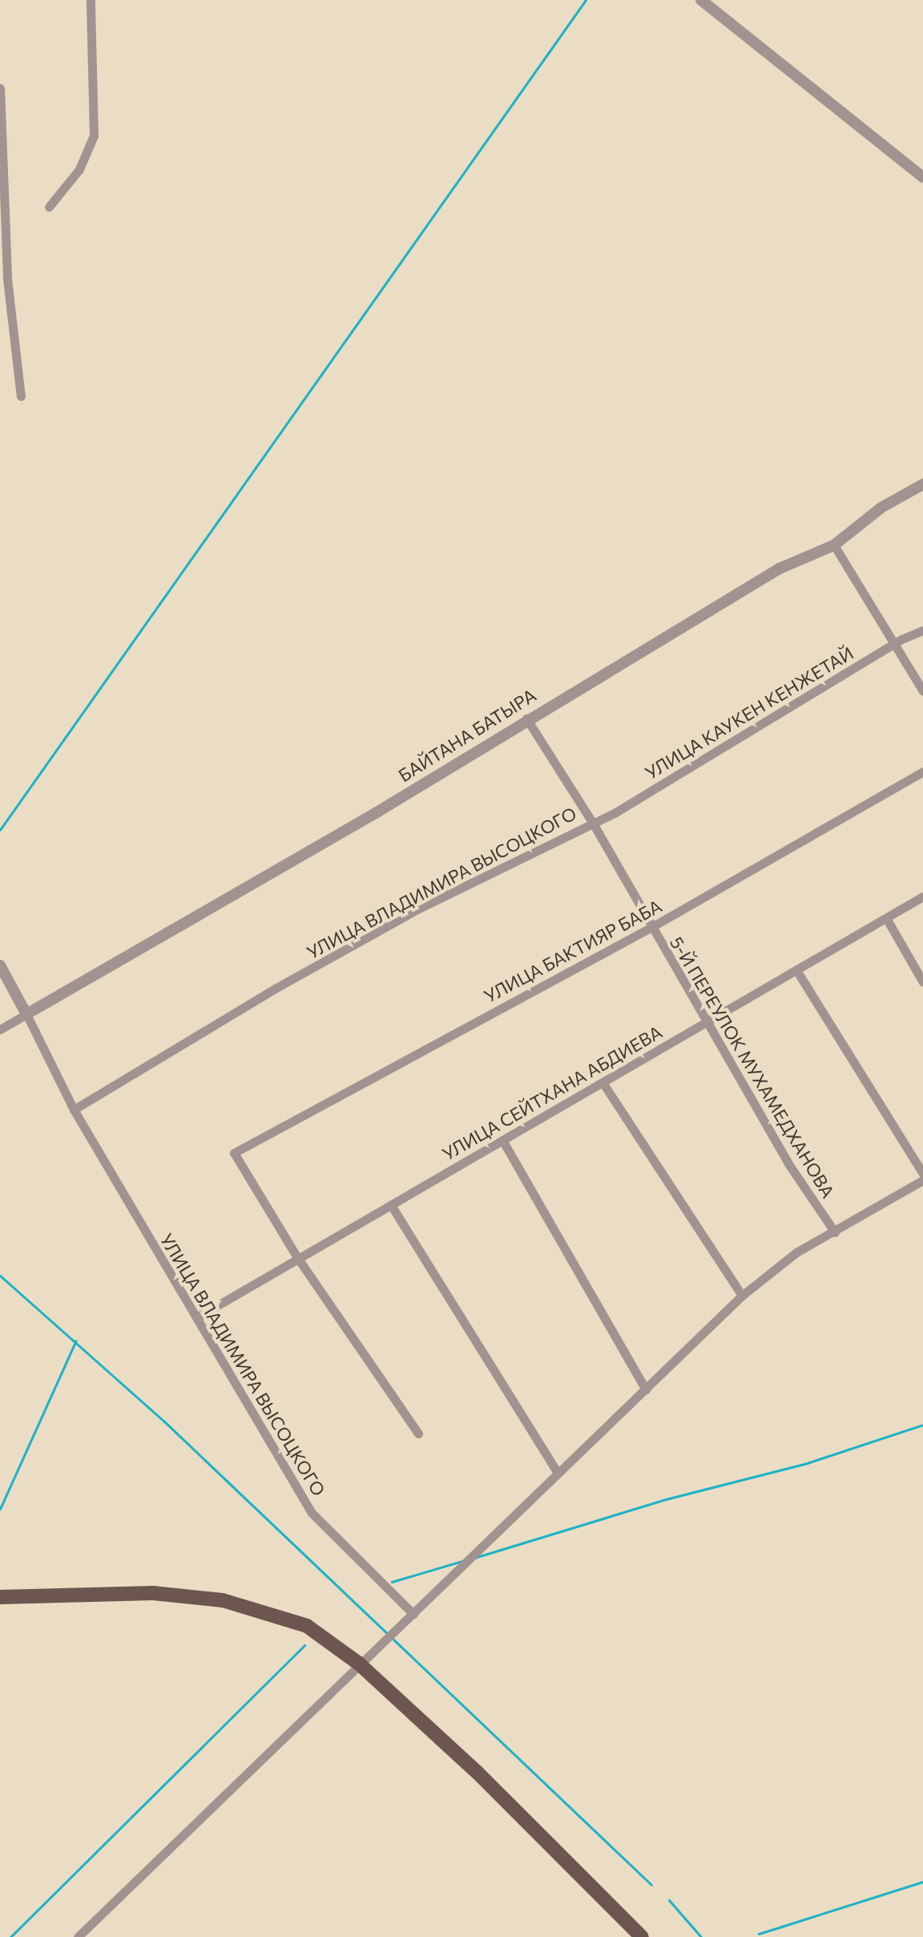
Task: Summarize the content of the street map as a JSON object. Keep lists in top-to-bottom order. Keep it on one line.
{"streets":{"street":["УЛИЦА КАУКЕН КЕНЖЕТАЙ","БАЙТАНА БАТЫРА","УЛИЦА ВЛАДИМИРА ВЫСОЦКОГО","УЛИЦА БАКТИЯР БАБА","5-Й ПЕРЕУЛОК МУХАМЕДХАНОВА","УЛИЦА СЕЙТХАНА АБДИЕВА"]},"crossings":[["УЛИЦА КАУКЕН КЕНЖЕТАЙ","УЛИЦА ВЛАДИМИРА ВЫСОЦКОГО"],["УЛИЦА КАУКЕН КЕНЖЕТАЙ","5-Й ПЕРЕУЛОК МУХАМЕДХАНОВА"],["БАЙТАНА БАТЫРА","УЛИЦА ВЛАДИМИРА ВЫСОЦКОГО"],["БАЙТАНА БАТЫРА","5-Й ПЕРЕУЛОК МУХАМЕДХАНОВА"],["УЛИЦА ВЛАДИМИРА ВЫСОЦКОГО","5-Й ПЕРЕУЛОК МУХАМЕДХАНОВА"],["УЛИЦА ВЛАДИМИРА ВЫСОЦКОГО","УЛИЦА СЕЙТХАНА АБДИЕВА"],["УЛИЦА БАКТИЯР БАБА","5-Й ПЕРЕУЛОК МУХАМЕДХАНОВА"],["УЛИЦА БАКТИЯР БАБА","УЛИЦА СЕЙТХАНА АБДИЕВА"],["5-Й ПЕРЕУЛОК МУХАМЕДХАНОВА","УЛИЦА СЕЙТХАНА АБДИЕВА"]]}
